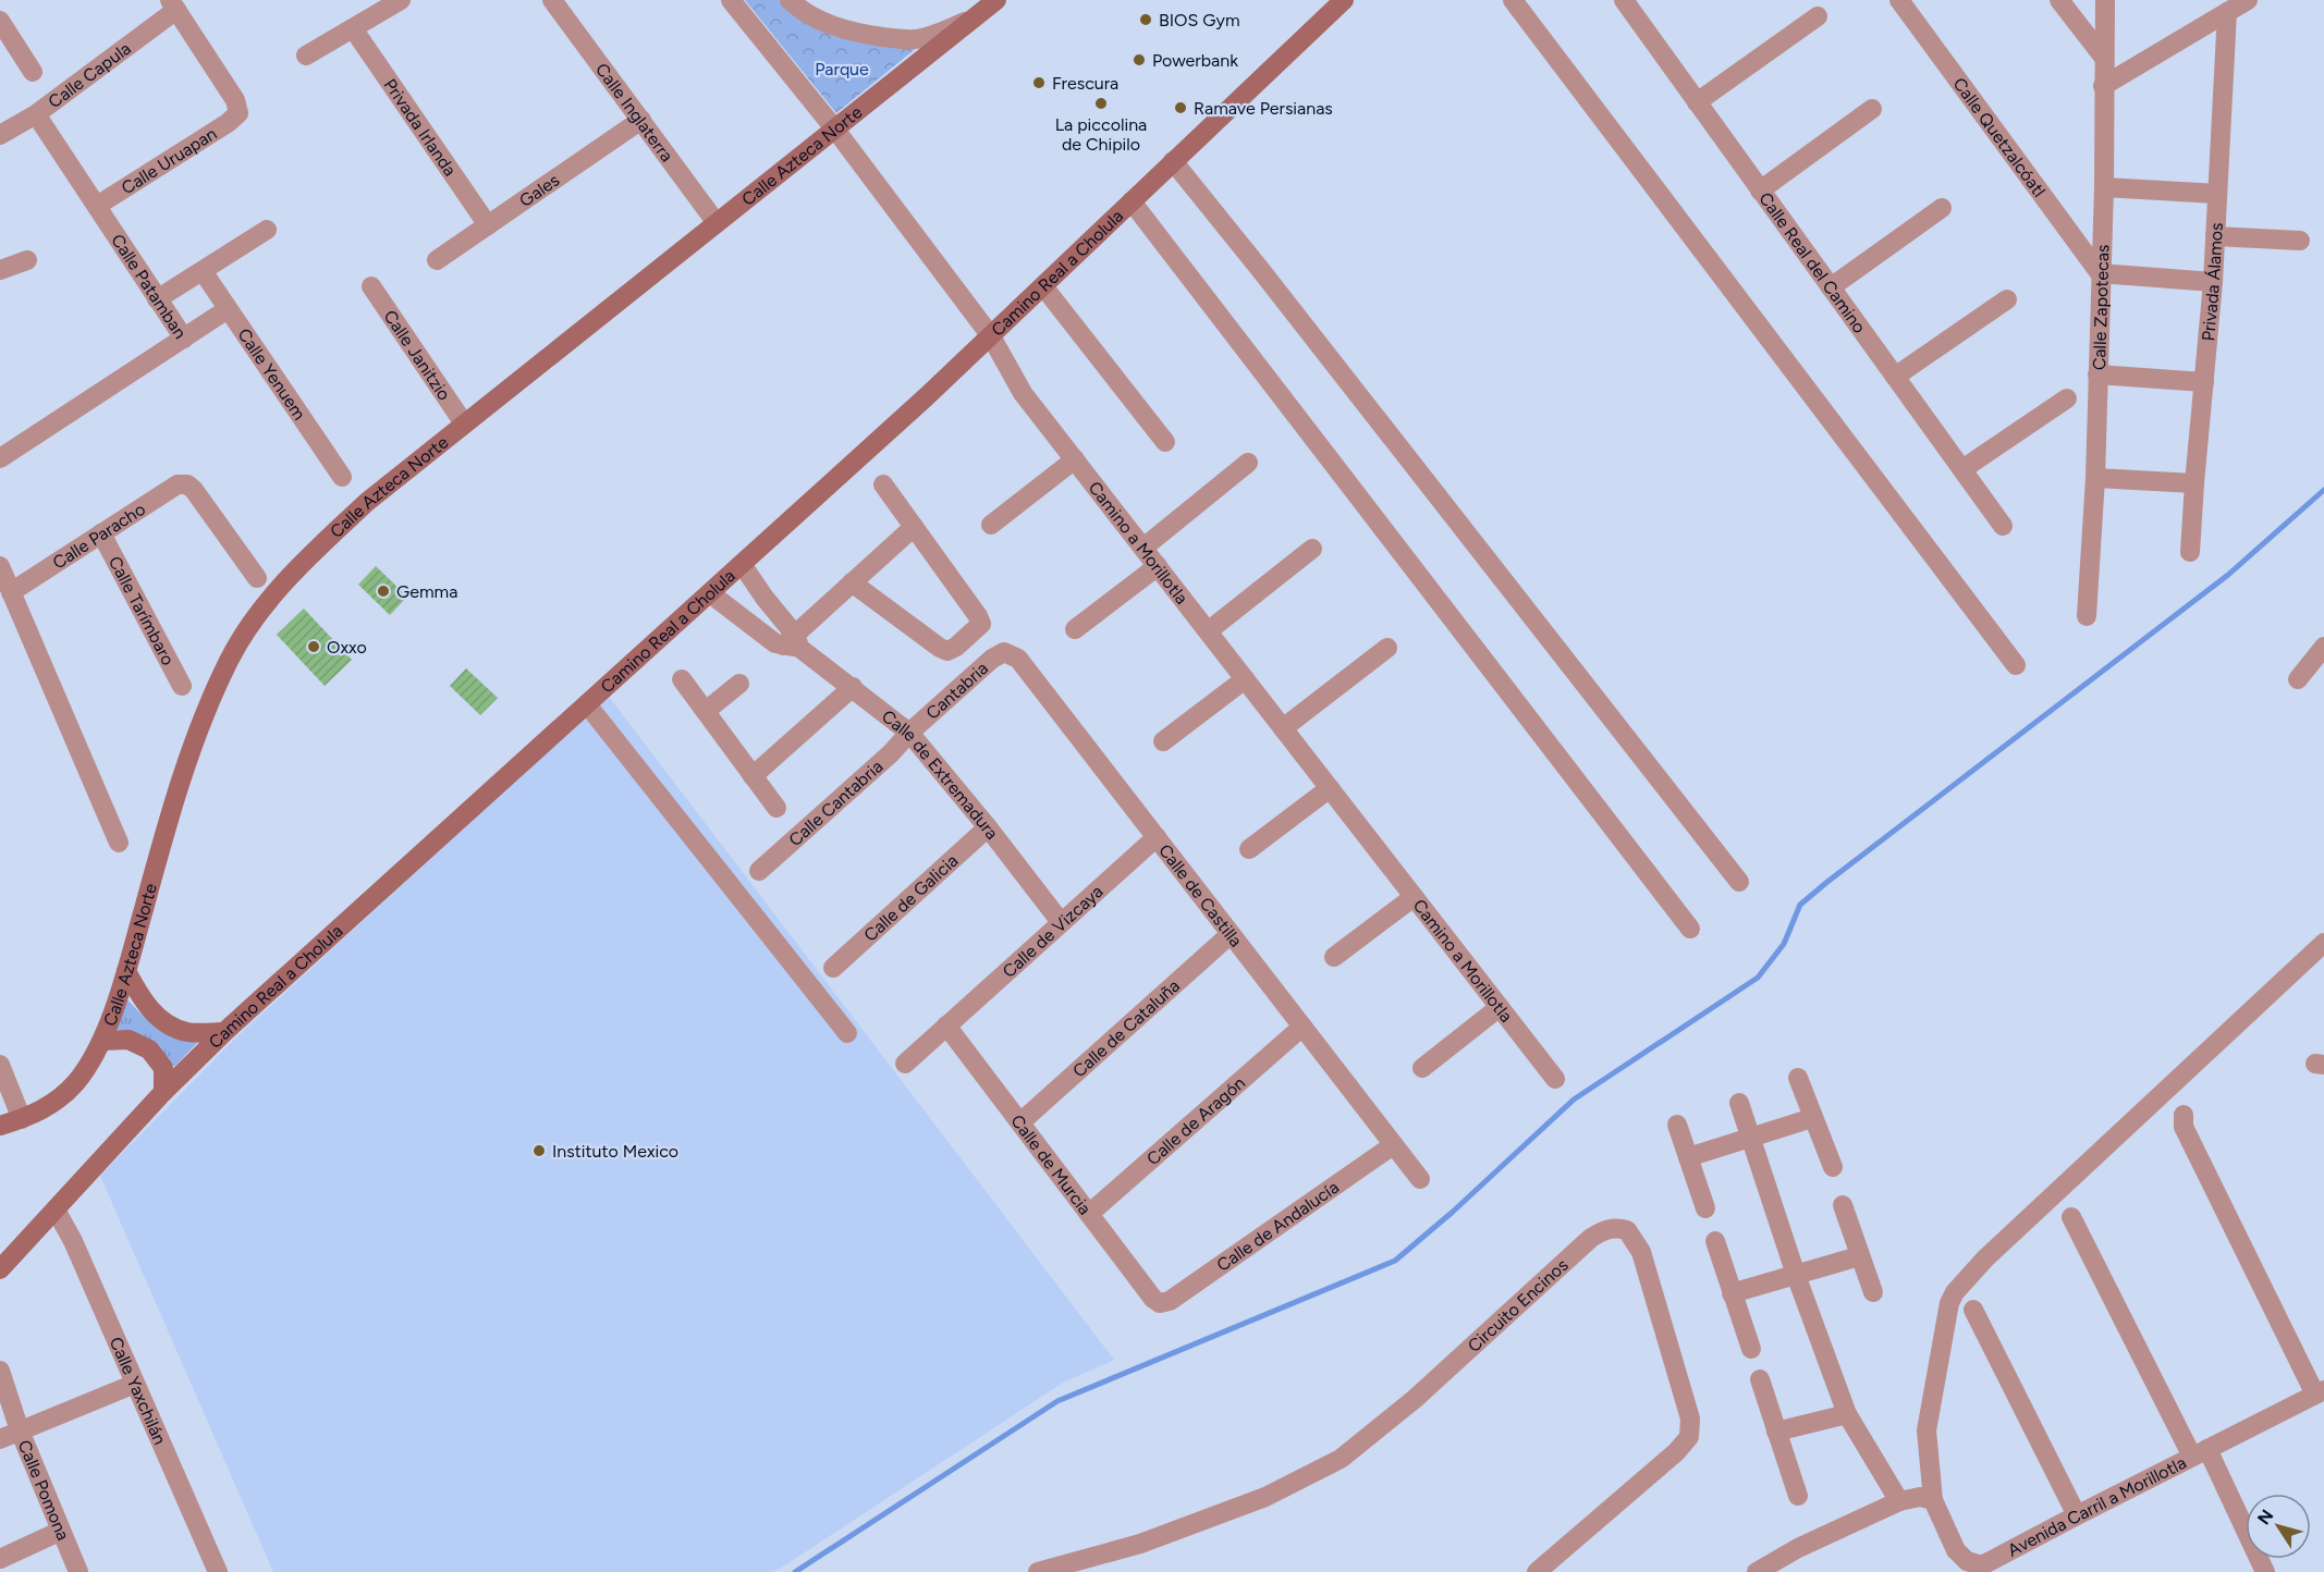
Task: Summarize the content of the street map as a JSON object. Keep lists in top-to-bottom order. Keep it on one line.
{"streets":{"main road":["Calle Azteca Norte","Camino Real a Cholula"],"street":["Calle Capula","Calle Inglaterra","Privada Irlanda","Calle Quetzalcóatl","Calle Uruapan","Gales","Calle Real del Camino","Privada Álamos","Calle Patamban","Calle Zapotecas","Calle Janitzio","Calle Yenuem","Calle Paracho","Camino a Morillotla","Calle Tarímbaro","Cantabria","Calle de Extremadura","Calle Cantabria","Calle de Castilla","Calle de Galicia","Calle de Vizcaya","Calle de Cataluña","Calle de Aragón","Calle de Murcia","Calle de Andalucía","Circuito Encinos","Calle Yaxchilán","Calle Pomona","Avenida Carril a Morillotla"]},"crossings":[["Calle Capula","Calle Uruapan"],["Calle Capula","Calle Patamban"],["Calle Inglaterra","Calle Azteca Norte"],["Calle Inglaterra","Gales"],["Privada Irlanda","Gales"],["Calle Quetzalcóatl","Calle Zapotecas"],["Calle Azteca Norte","Calle Janitzio"],["Calle Azteca Norte","Camino a Morillotla"],["Calle Uruapan","Calle Patamban"],["Camino Real a Cholula","Camino a Morillotla"],["Camino Real a Cholula","Calle de Extremadura"],["Camino Real a Cholula","Calle Yaxchilán"],["Calle Paracho","Calle Tarímbaro"],["Cantabria","Calle de Extremadura"],["Cantabria","Calle Cantabria"],["Cantabria","Calle de Castilla"],["Calle de Extremadura","Calle Cantabria"],["Calle de Extremadura","Calle de Galicia"],["Calle de Extremadura","Calle de Vizcaya"],["Calle de Castilla","Calle de Vizcaya"],["Calle de Castilla","Calle de Cataluña"],["Calle de Castilla","Calle de Aragón"],["Calle de Castilla","Calle de Andalucía"],["Calle de Vizcaya","Calle de Murcia"],["Calle de Cataluña","Calle de Murcia"],["Calle de Aragón","Calle de Murcia"],["Calle de Murcia","Calle de Andalucía"]],"parks":["Parque"],"places":["BIOS Gym","Powerbank","Frescura","La piccolina de Chipilo","Ramave Persianas","Gemma","Oxxo","Instituto Mexico"],"north":"top left"}
